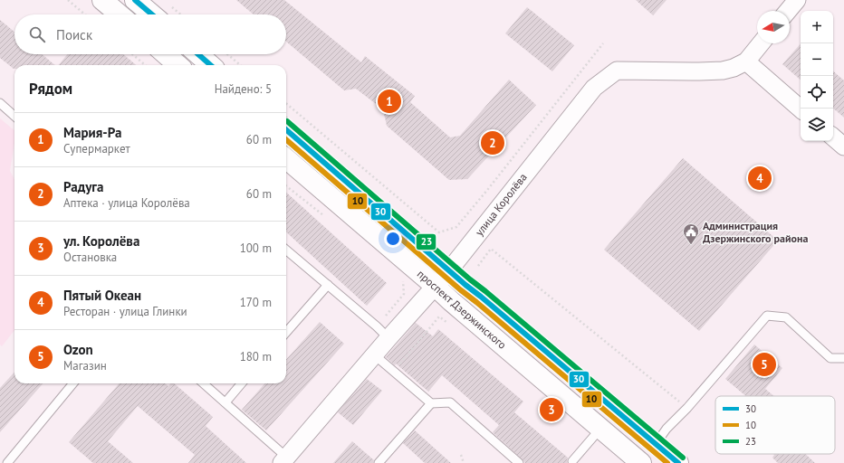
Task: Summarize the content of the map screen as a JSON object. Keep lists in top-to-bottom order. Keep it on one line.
{"streets":{"main road":["проспект Дзержинского"],"street":["улица Королёва"]},"crossings":[["улица Королёва","проспект Дзержинского"]],"places":{"public building":["Администрация Дзержинского района"]},"lines":["transit line 30","transit line 23","transit line 10"],"legend":["30","10","23"],"north":"left","page":{"map_buttons":["+","−"],"search":"Поиск","heading":["Рядом","Найдено: 5"],"pins":["1","2","4","5","3"],"list":[{"mark":"1","name":"Мария-Ра","note":"Супермаркет","value":"60 m"},{"mark":"2","name":"Радуга","note":"Аптека · улица Королёва","value":"60 m"},{"mark":"3","name":"ул. Королёва","note":"Остановка","value":"100 m"},{"mark":"4","name":"Пятый Океан","note":"Ресторан · улица Глинки","value":"170 m"},{"mark":"5","name":"Ozon","note":"Магазин","value":"180 m"}]}}
